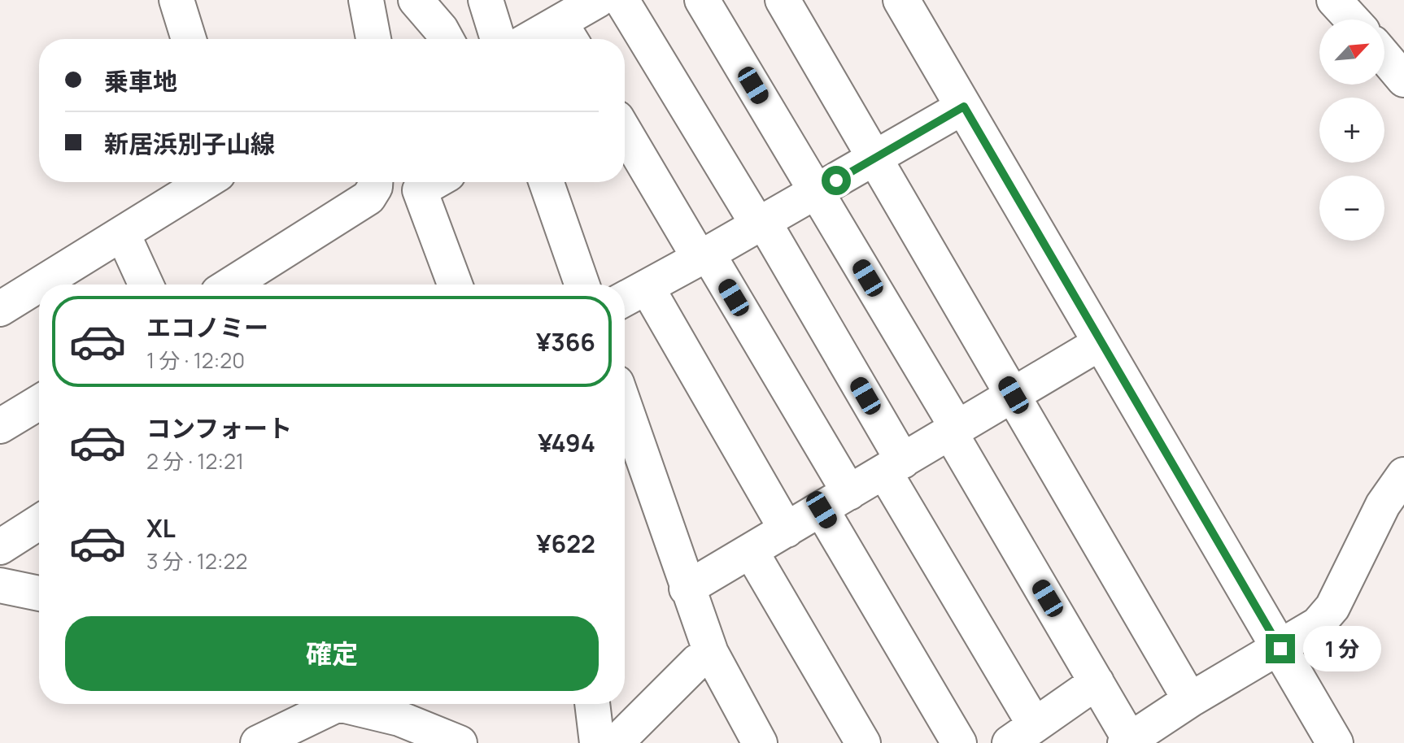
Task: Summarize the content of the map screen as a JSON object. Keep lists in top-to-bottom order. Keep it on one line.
{"north":"top right","page":{"map_buttons":["+","−"],"banner":["乗車地","新居浜別子山線"],"list":[{"name":"エコノミー","note":"1 分 · 12:20","value":"¥366"},{"name":"コンフォート","note":"2 分 · 12:21","value":"¥494"},{"name":"XL","note":"3 分 · 12:22","value":"¥622"}],"buttons":"確定","bubble":"1 分"}}
